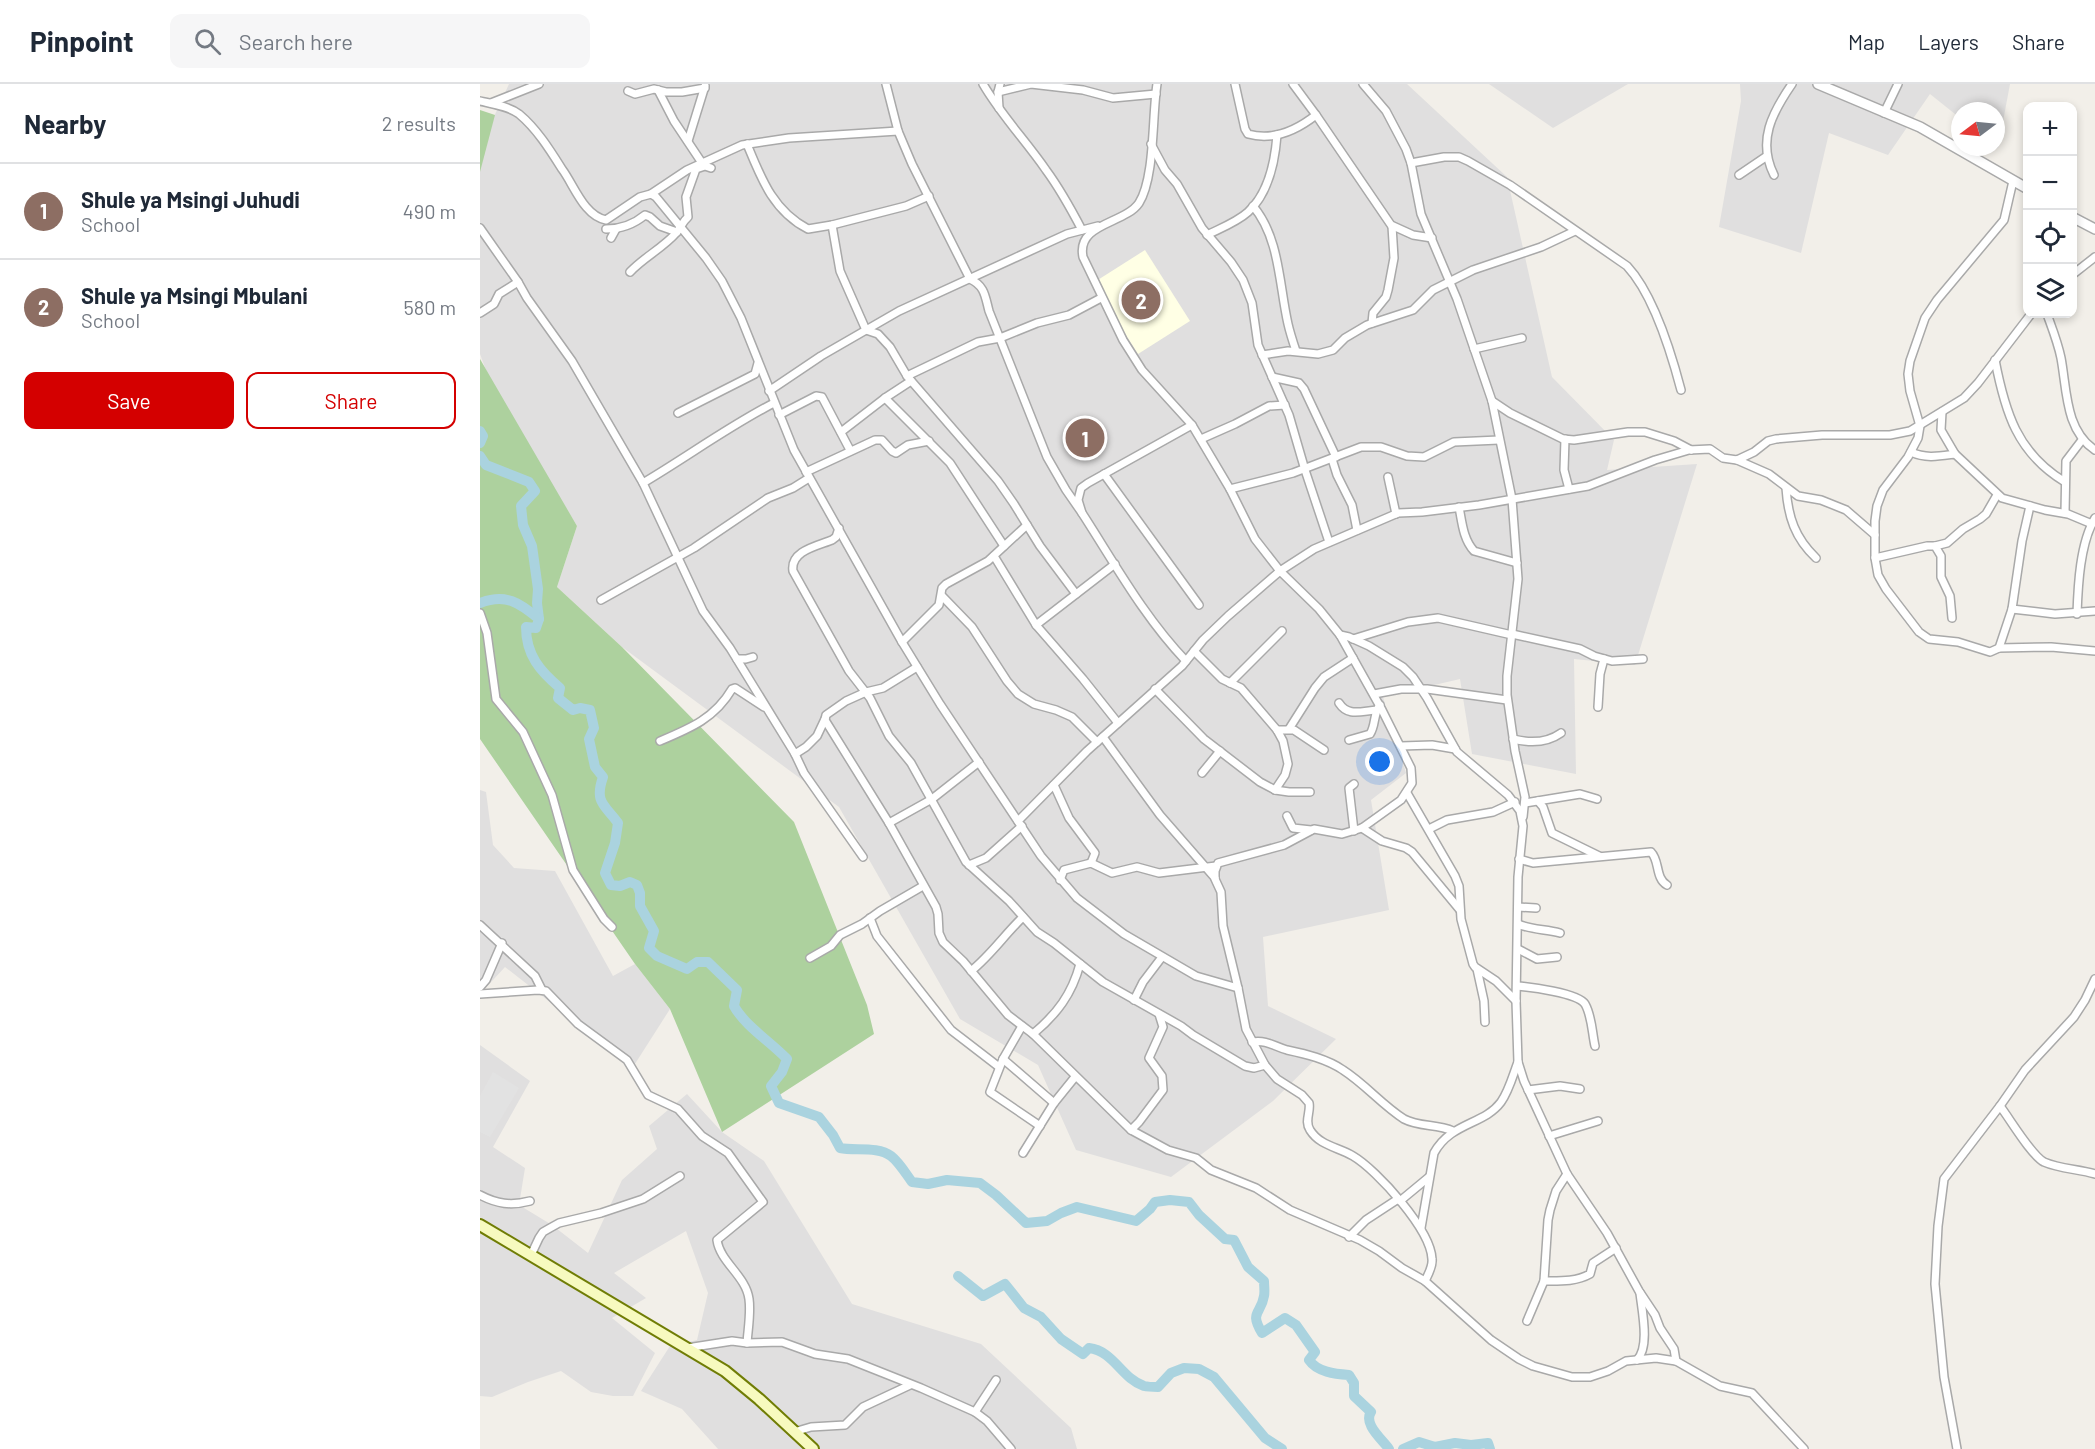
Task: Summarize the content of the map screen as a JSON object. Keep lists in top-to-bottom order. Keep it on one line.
{"north":"left","page":{"header":"Pinpoint","search":"Search here","nav":["Map","Layers","Share"],"heading":["Nearby","2 results"],"map_buttons":["+","−"],"list":[{"mark":"1","name":"Shule ya Msingi Juhudi","note":"School","value":"490 m"},{"mark":"2","name":"Shule ya Msingi Mbulani","note":"School","value":"580 m"}],"pins":["2","1"],"buttons":["Save","Share"]}}
